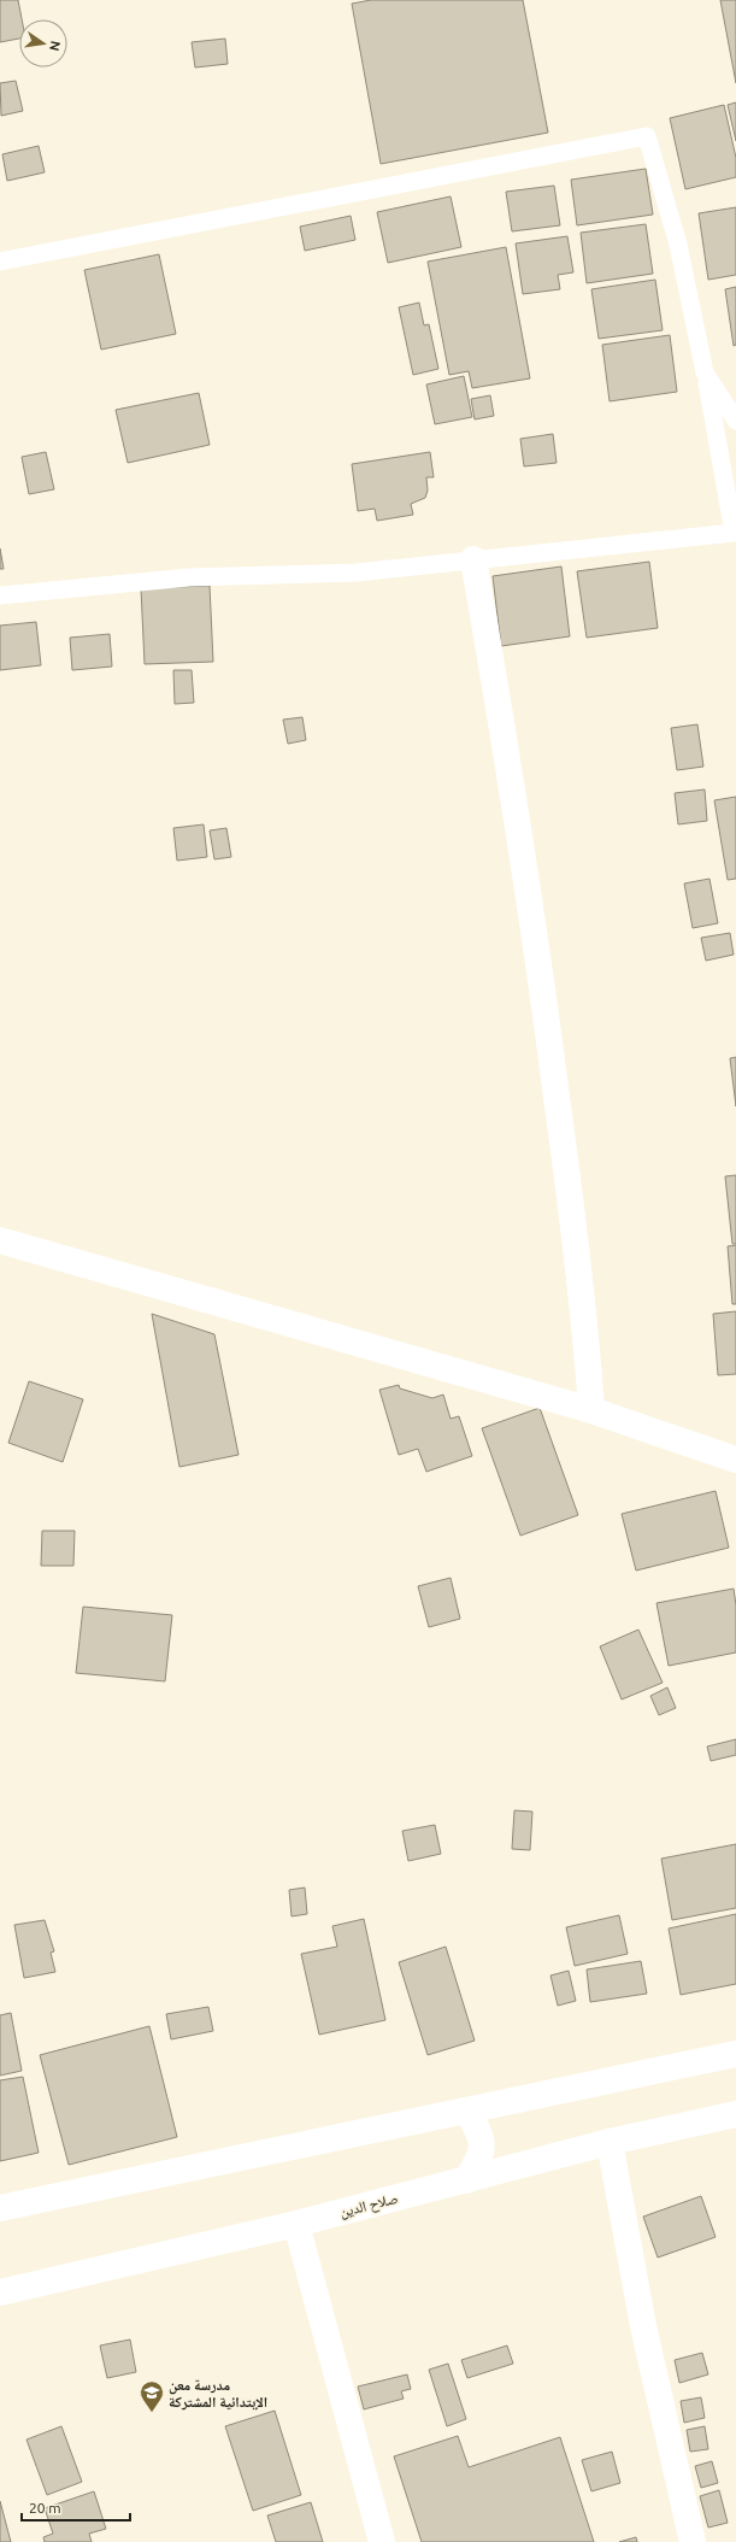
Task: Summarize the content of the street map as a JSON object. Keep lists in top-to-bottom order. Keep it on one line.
{"streets":{"main road":["صلاح الدين"]},"places":{"school or university":["مدرسة معن الإبتدائية المشتركة"]},"scale_bar":"20 m","north":"right"}
